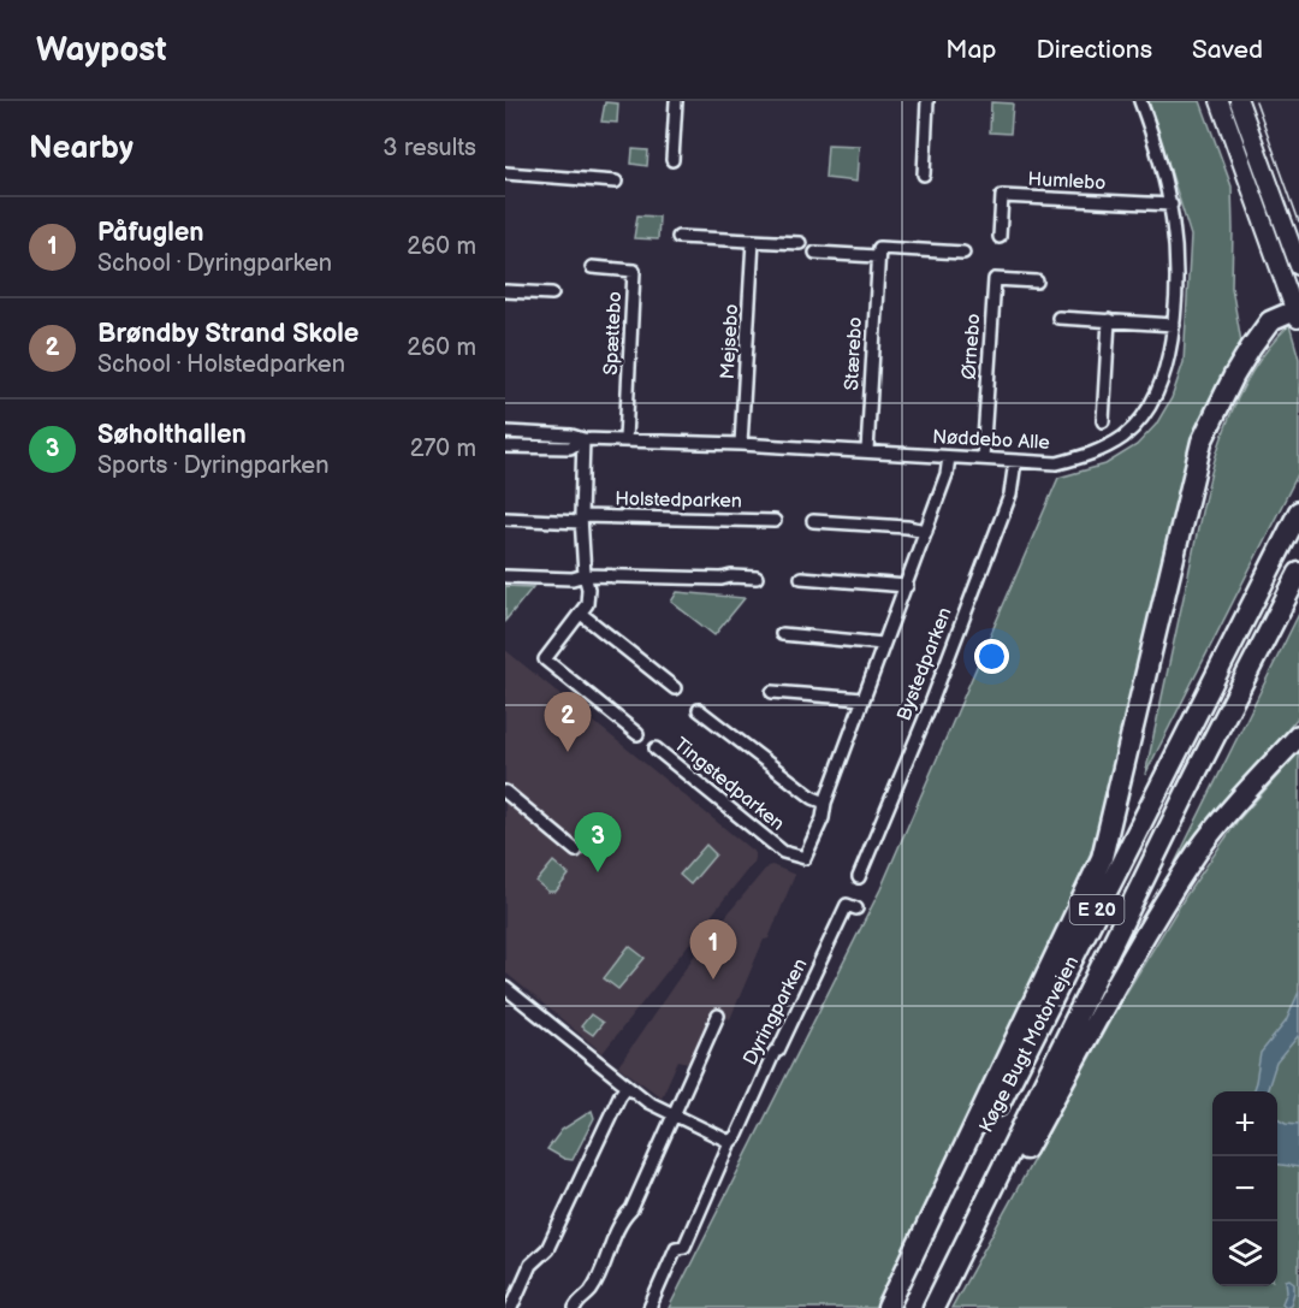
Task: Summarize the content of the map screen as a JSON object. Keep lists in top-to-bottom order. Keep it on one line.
{"streets":{"highway":["E 20","Køge Bugt Motorvejen"],"street":["Humlebo","Spættebo","Mejsebo","Ørnebo","Stærebo","Nøddebo Alle","Holstedparken","Bystedparken","Tingstedparken","Dyringparken"]},"crossings":[["Humlebo","Nøddebo Alle"],["Spættebo","Nøddebo Alle"],["Mejsebo","Nøddebo Alle"],["Ørnebo","Nøddebo Alle"],["Stærebo","Nøddebo Alle"],["Nøddebo Alle","Bystedparken"],["Nøddebo Alle","Tingstedparken"]],"page":{"header":"Waypost","nav":["Map","Directions","Saved"],"heading":["Nearby","3 results"],"list":[{"mark":"1","name":"Påfuglen","note":"School · Dyringparken","value":"260 m"},{"mark":"2","name":"Brøndby Strand Skole","note":"School · Holstedparken","value":"260 m"},{"mark":"3","name":"Søholthallen","note":"Sports · Dyringparken","value":"270 m"}],"pins":["2","3","1"],"map_buttons":["+","−"]}}
